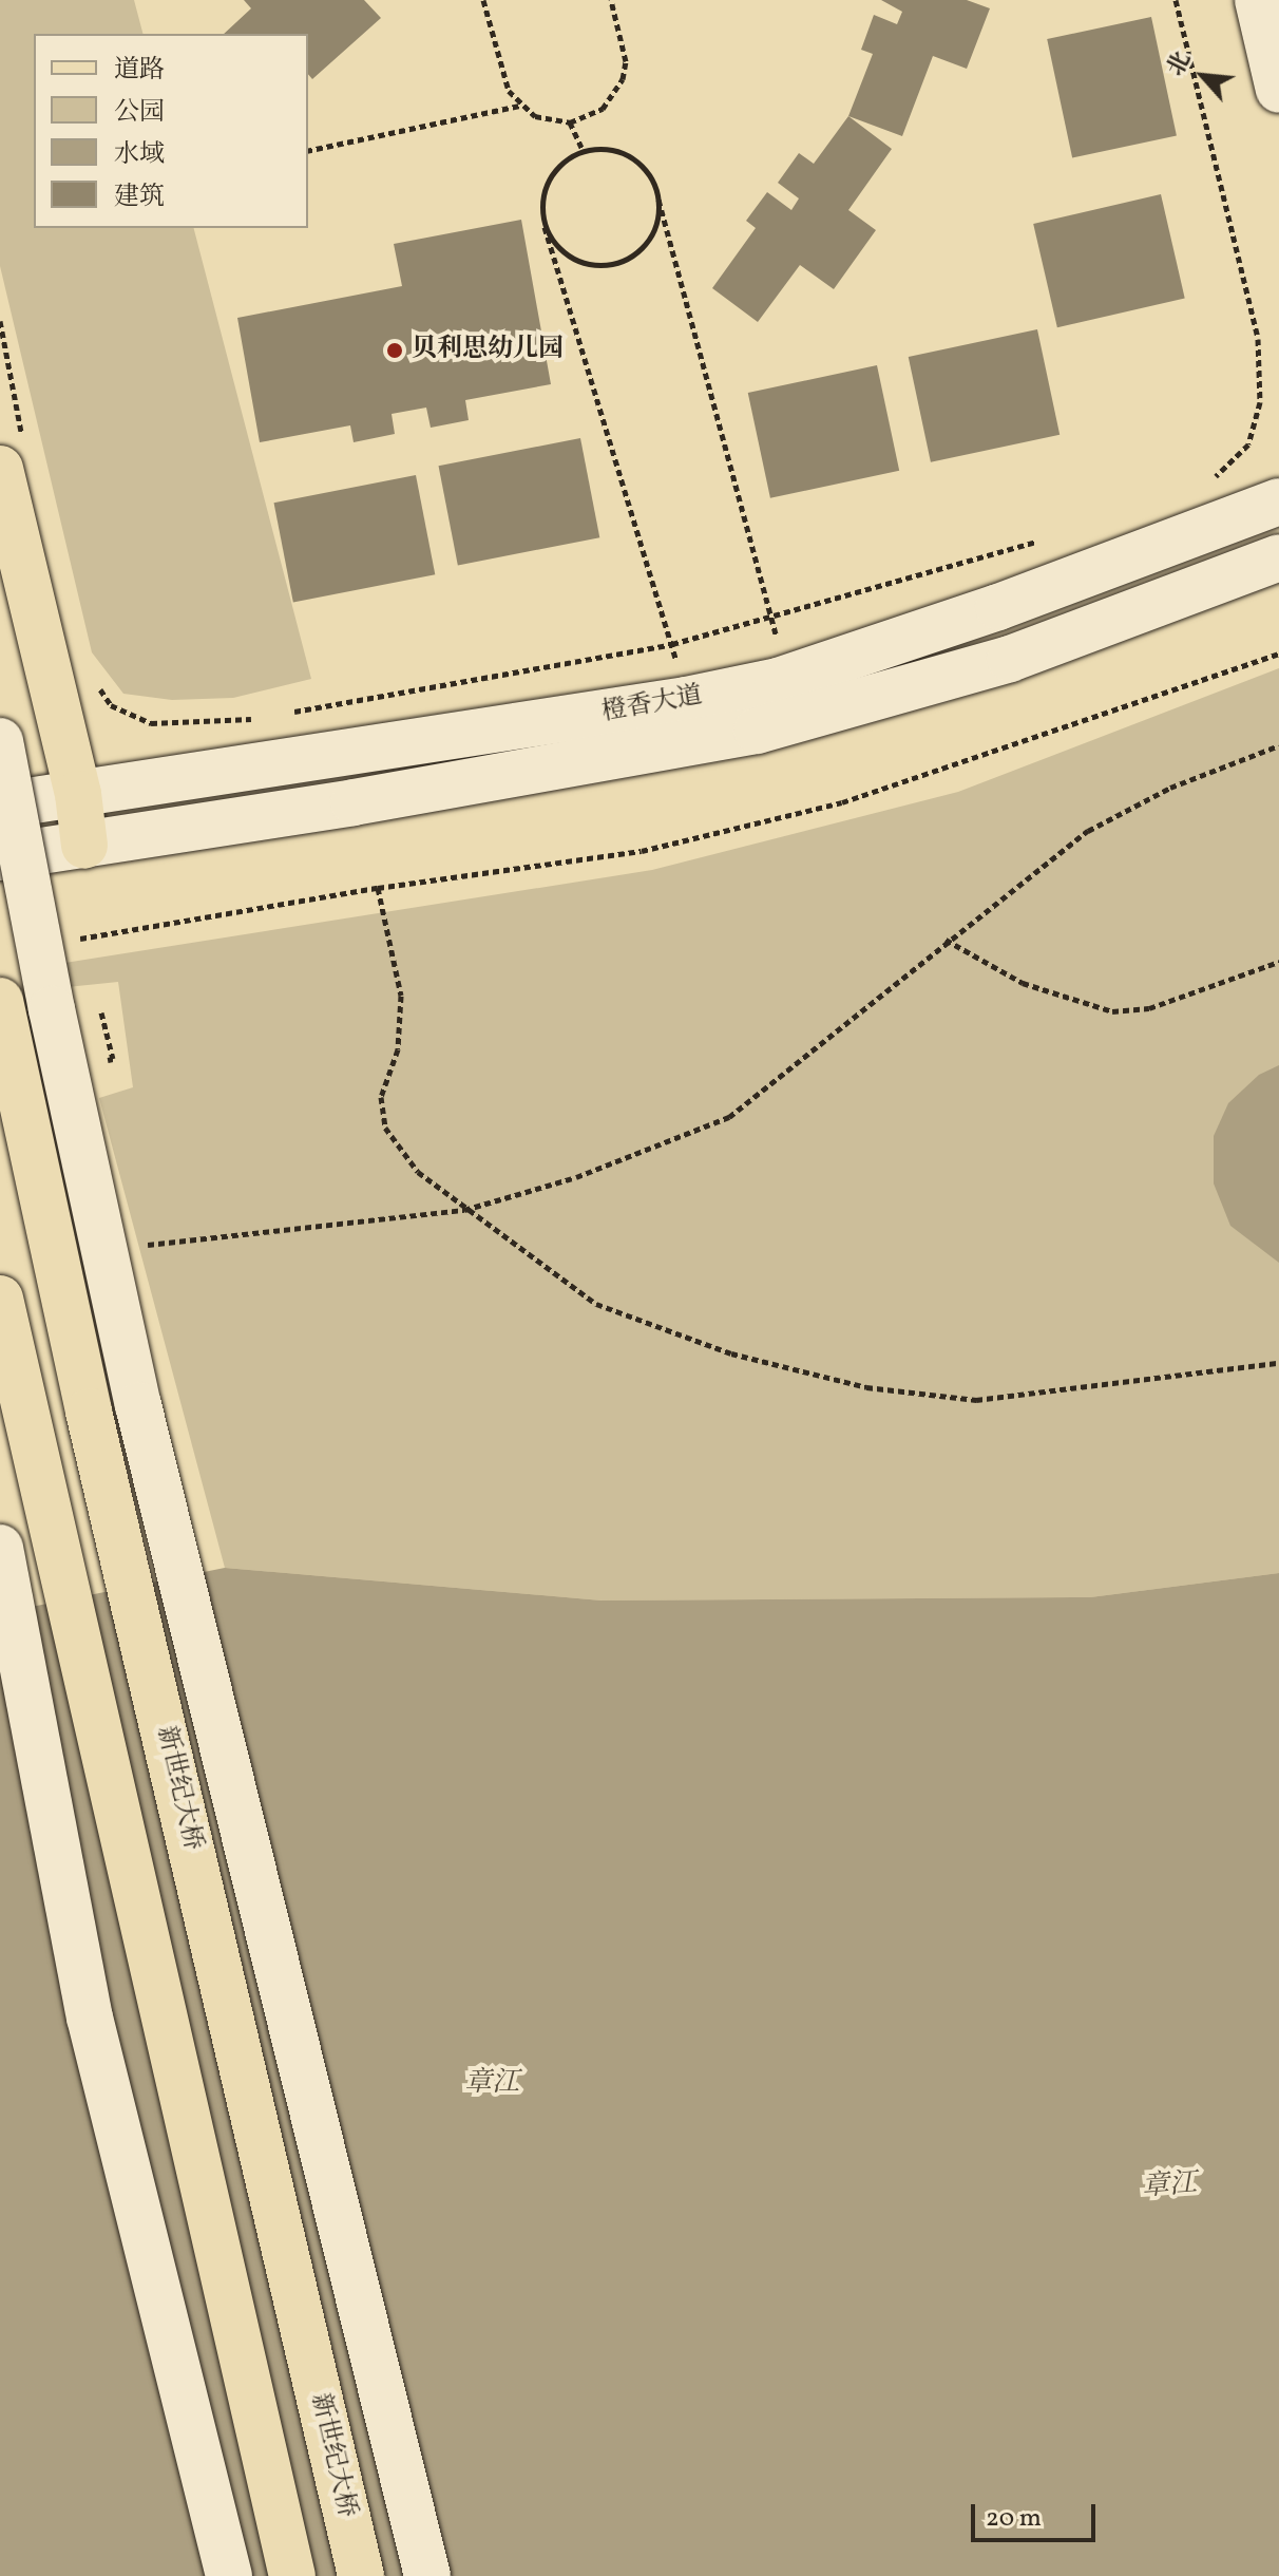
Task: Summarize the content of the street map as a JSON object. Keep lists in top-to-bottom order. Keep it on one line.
{"streets":{"main road":["新世纪大桥"],"street":["橙香大道"]},"water":["章江"],"places":["贝利思幼儿园"],"legend":["道路","公园","水域","建筑"],"scale_bar":"20 m","north":"top left"}
